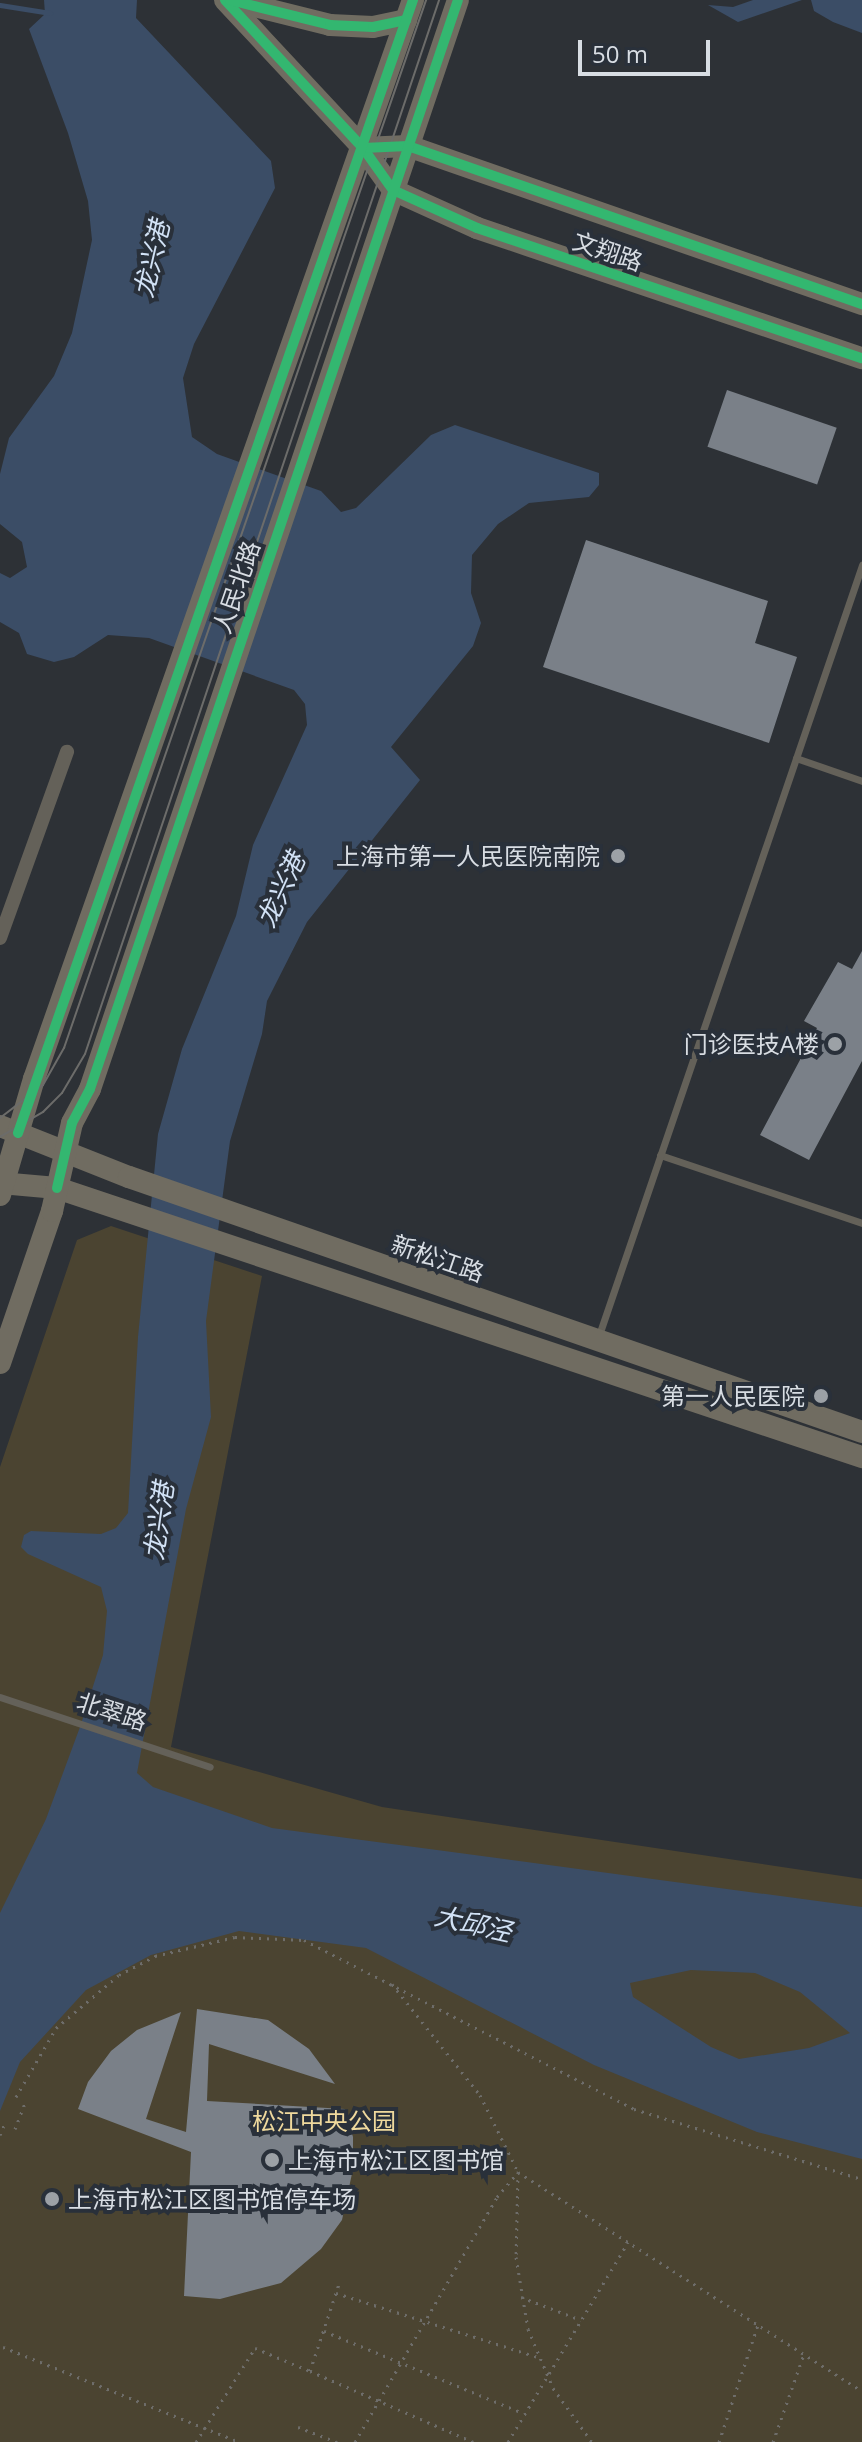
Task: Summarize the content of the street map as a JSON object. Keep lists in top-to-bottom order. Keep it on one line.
{"streets":{"main road":["文翔路","人民北路","新松江路"],"lane":["北翠路"]},"crossings":[["文翔路","人民北路"],["人民北路","新松江路"]],"water":["龙兴港","大邱泾"],"parks":["松江中央公园"],"places":["上海市第一人民医院南院","门诊医技A楼","第一人民医院","上海市松江区图书馆","上海市松江区图书馆停车场"],"scale_bar":"50 m"}
